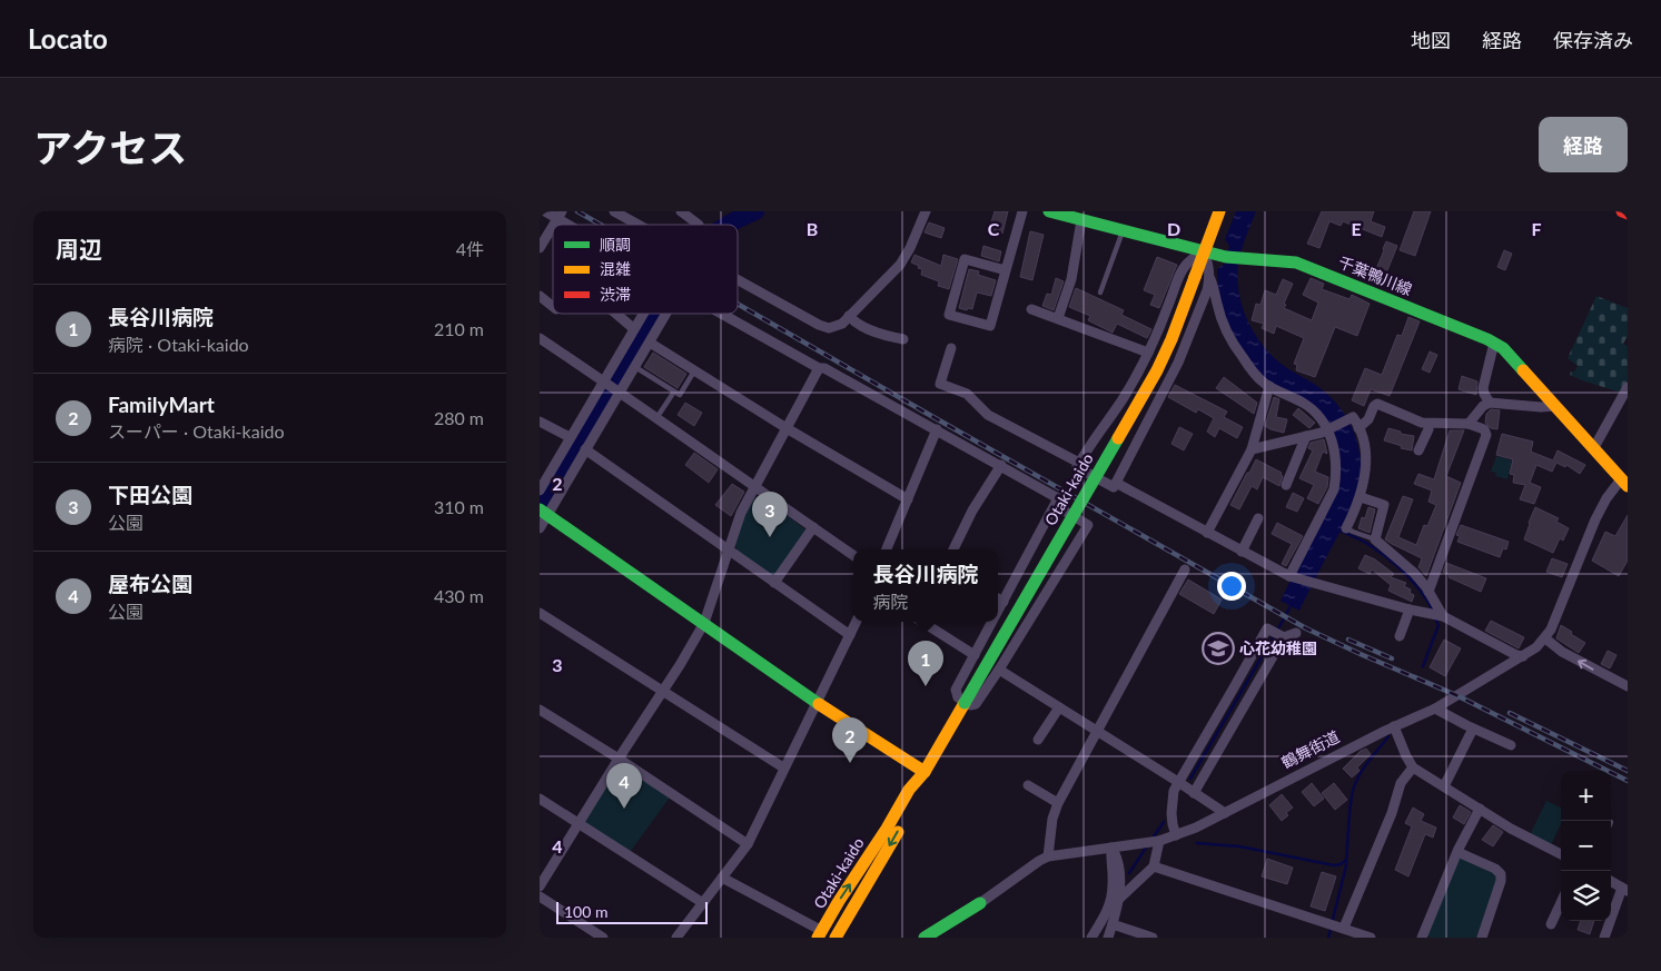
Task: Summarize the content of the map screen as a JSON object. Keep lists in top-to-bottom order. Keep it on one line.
{"streets":{"main road":["千葉鴨川線","Otaki-kaido","鶴舞街道"]},"crossings":[["千葉鴨川線","Otaki-kaido"],["千葉鴨川線","鶴舞街道"]],"places":{"school or university":["心花幼稚園"]},"legend":["順調","混雑","渋滞"],"scale_bar":"100 m","page":{"header":"Locato","nav":["地図","経路","保存済み"],"title":"アクセス","buttons":"経路","heading":["周辺","4件"],"list":[{"mark":"1","name":"長谷川病院","note":"病院 · Otaki-kaido","value":"210 m"},{"mark":"2","name":"FamilyMart","note":"スーパー · Otaki-kaido","value":"280 m"},{"mark":"3","name":"下田公園","note":"公園","value":"310 m"},{"mark":"4","name":"屋布公園","note":"公園","value":"430 m"}],"pins":["3","1","2","4"],"popup":["長谷川病院","病院"],"map_buttons":["+","−"],"scale":"100 m"},"grid":{"columns":["B","C","D","E","F"],"rows":["2","3","4"]}}
